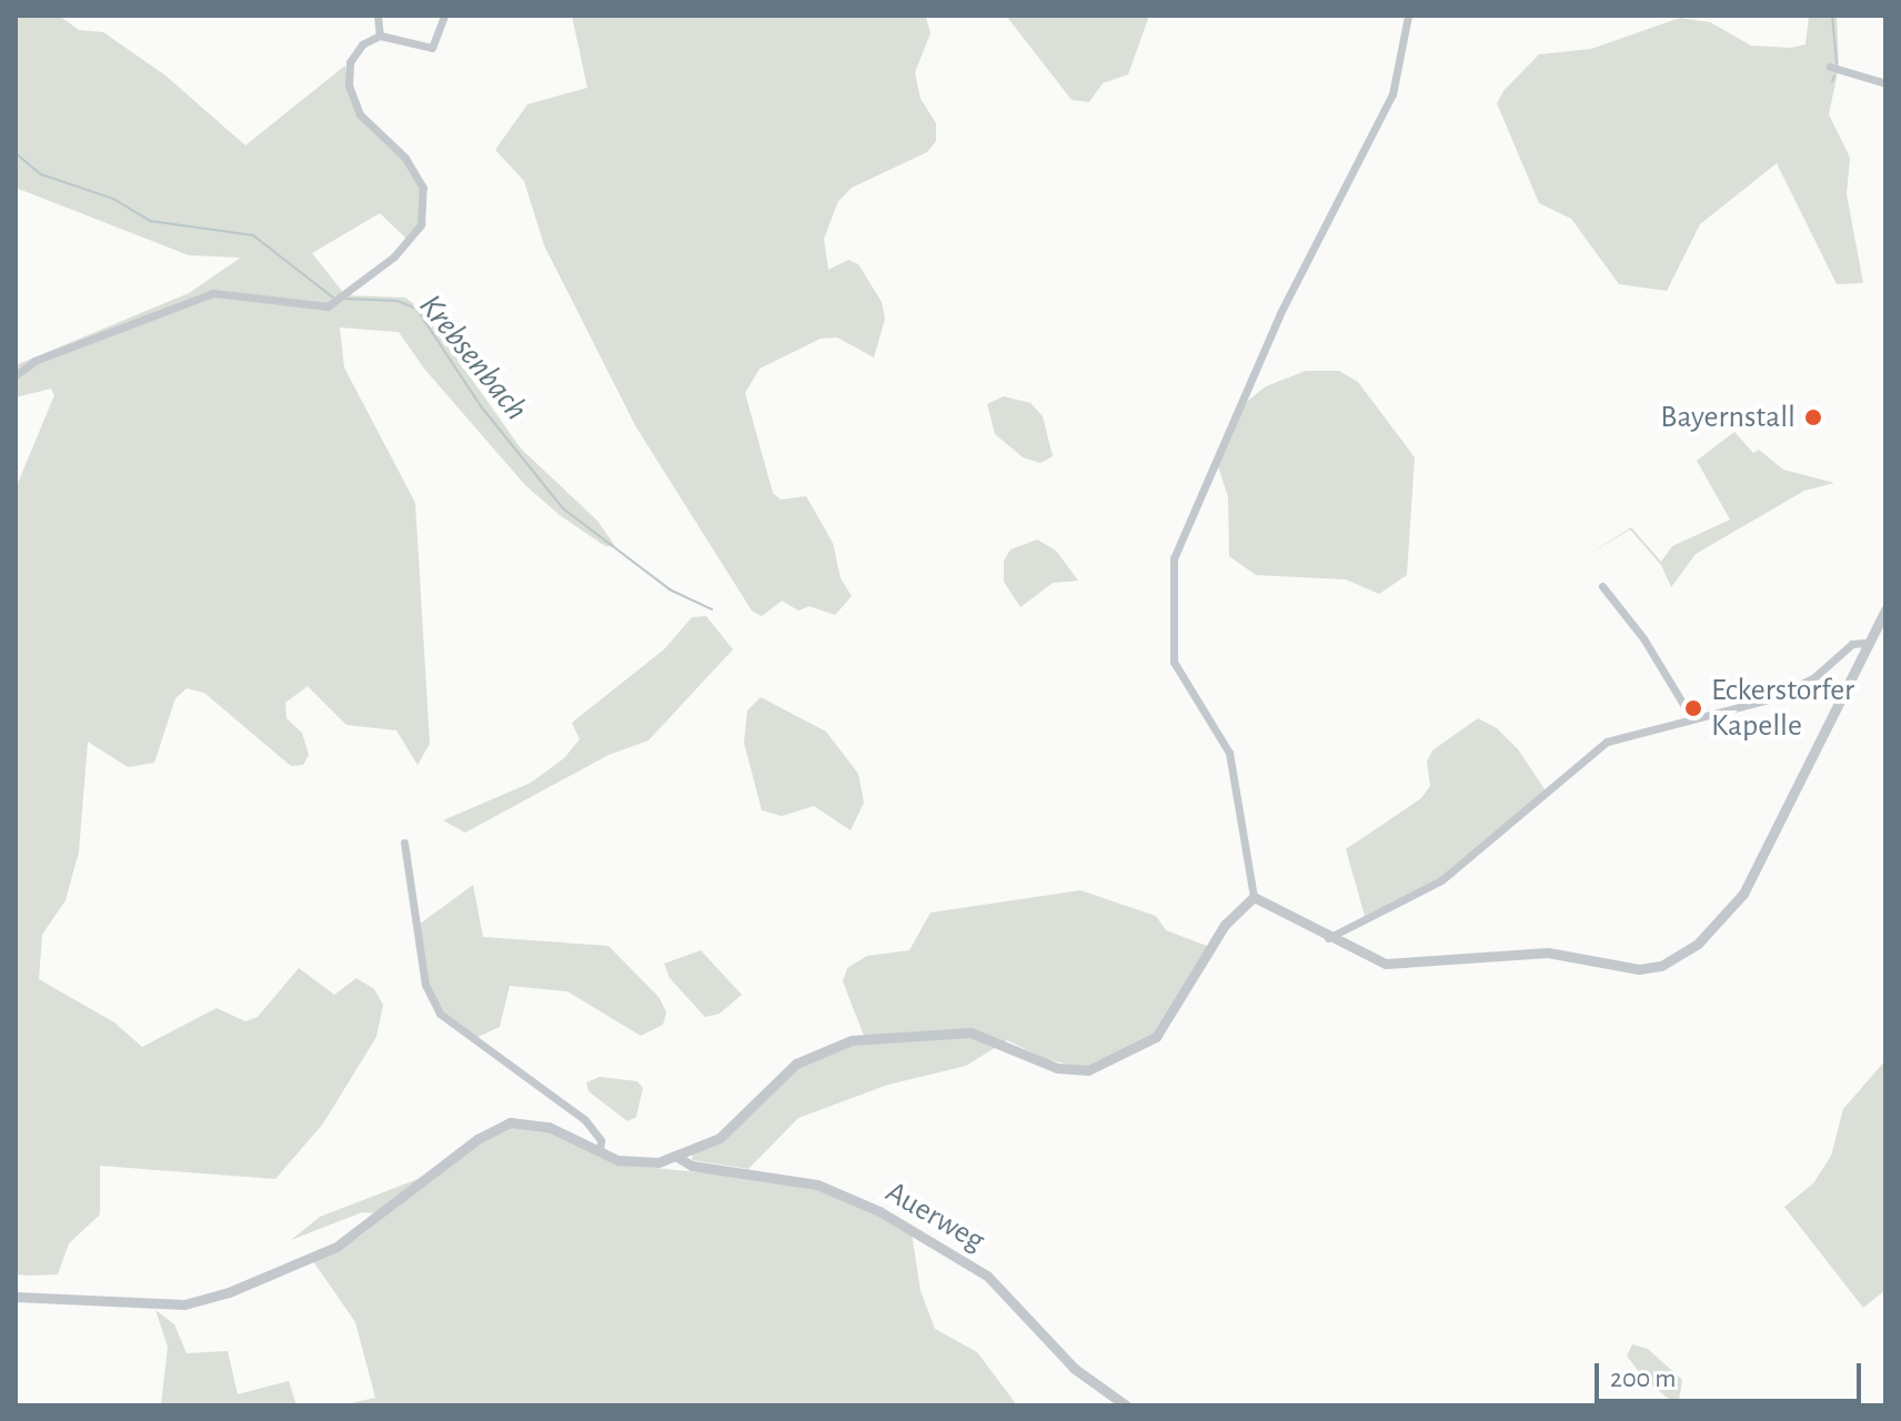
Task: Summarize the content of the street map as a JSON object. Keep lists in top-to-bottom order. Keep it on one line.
{"streets":{"street":["Auerweg"]},"water":["Krebsenbach"],"places":["Bayernstall","Eckerstorfer Kapelle"],"scale_bar":"200 m"}
